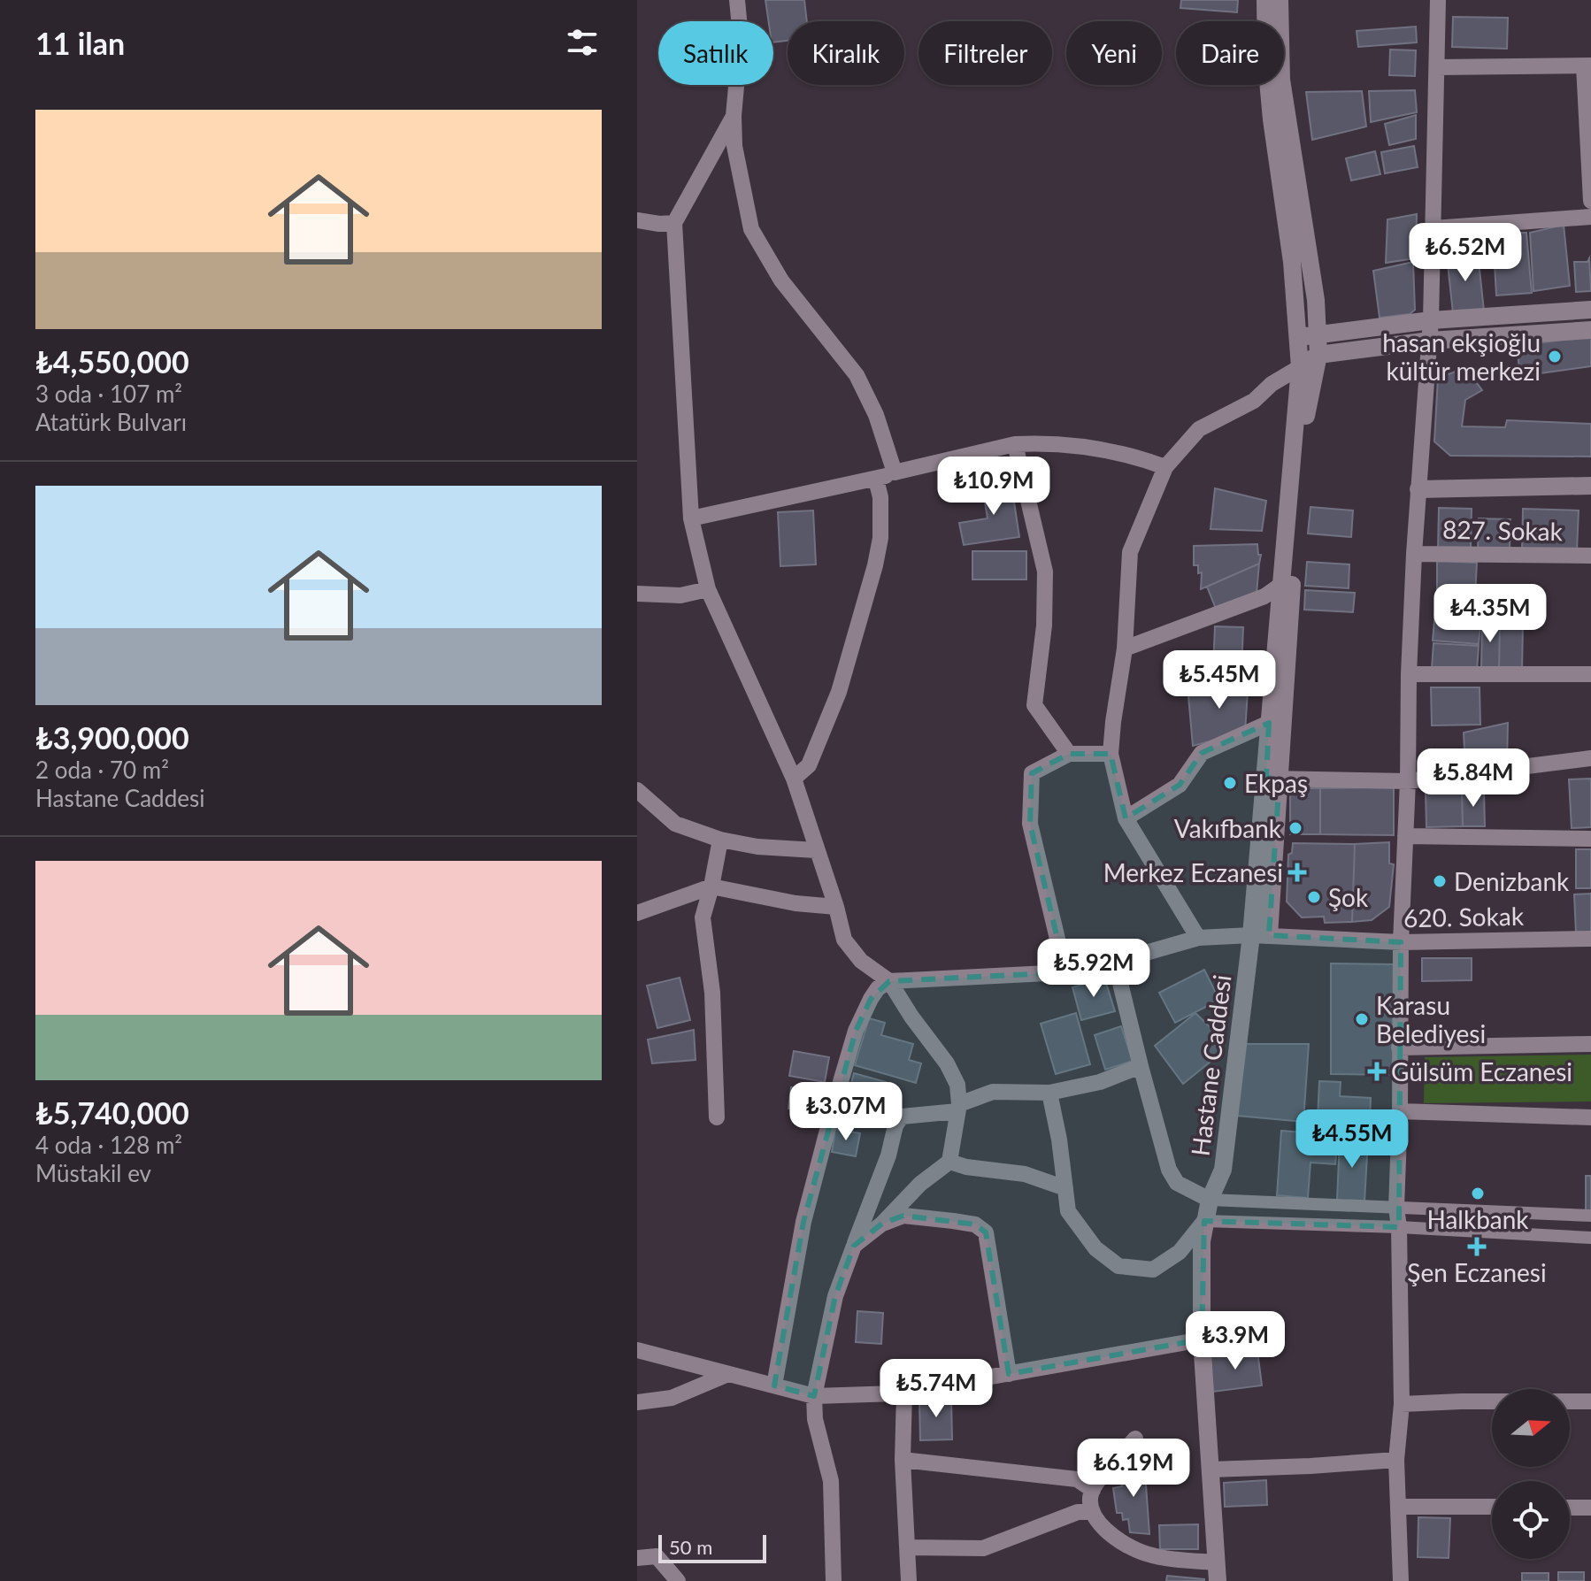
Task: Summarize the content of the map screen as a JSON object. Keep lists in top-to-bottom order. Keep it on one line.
{"streets":{"main road":["Hastane Caddesi"],"street":["827. Sokak","620. Sokak"]},"crossings":[["620. Sokak","Hastane Caddesi"]],"places":{"other":["hasan ekşioğlu kültür merkezi","Ekpaş","Vakıfbank","Denizbank","Şok","Karasu Belediyesi","Halkbank"],"health":["Merkez Eczanesi","Gülsüm Eczanesi","Şen Eczanesi"]},"scale_bar":"50 m","north":"right","page":{"heading":"11 ilan","chip":["Satılık","Kiralık","Filtreler","Yeni","Daire"],"list":[{"name":"₺4,550,000","note":"3 oda · 107 m² · Atatürk Bulvarı"},{"name":"₺3,900,000","note":"2 oda · 70 m² · Hastane Caddesi"},{"name":"₺5,740,000","note":"4 oda · 128 m² · Müstakil ev"}],"price":["₺6.52M","₺10.9M","₺4.35M","₺5.45M","₺5.84M","₺5.92M","₺3.07M","₺4.55M","₺3.9M","₺5.74M","₺6.19M"],"scale":"50 m"}}
